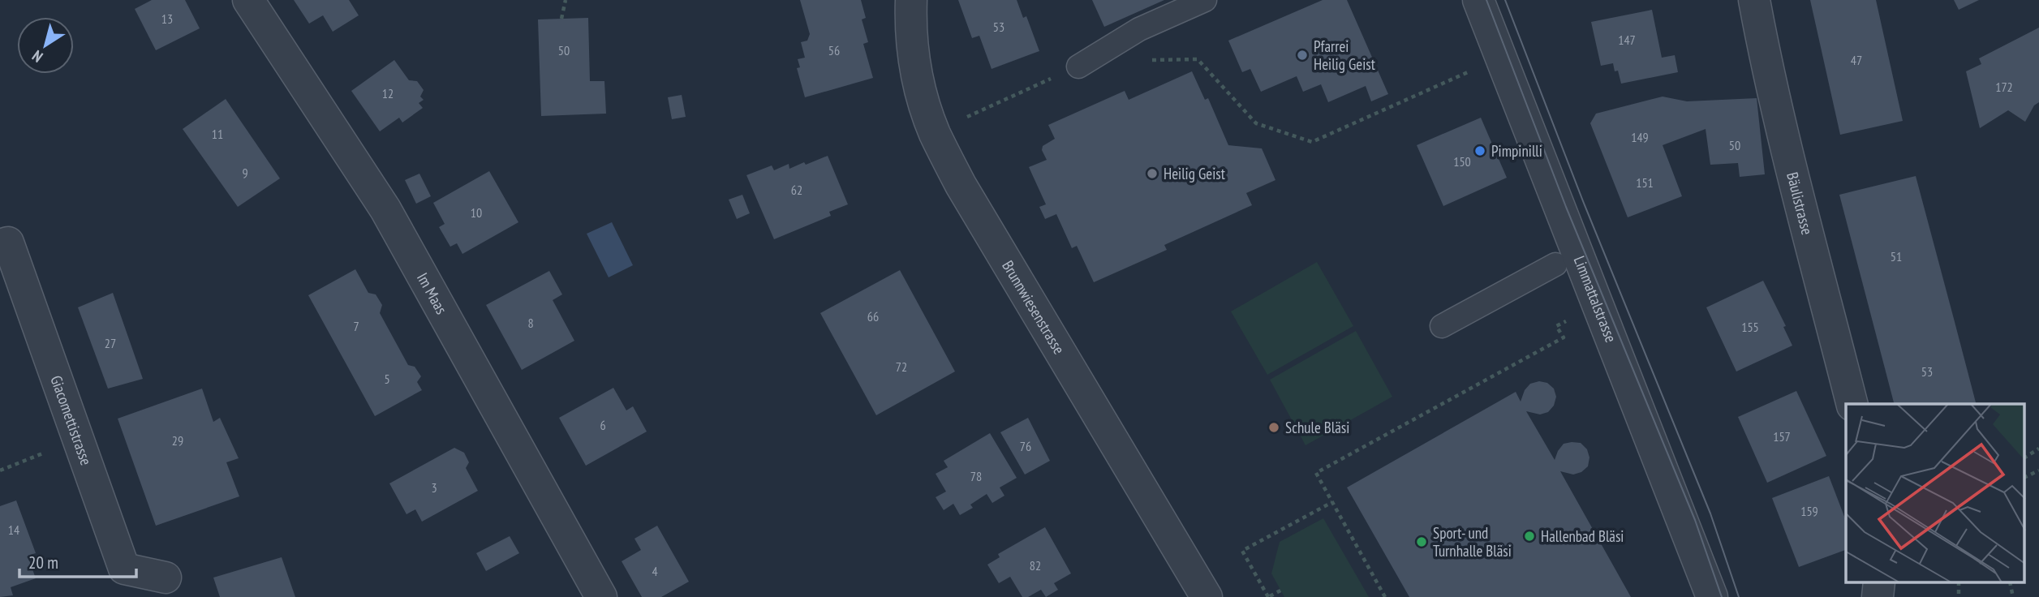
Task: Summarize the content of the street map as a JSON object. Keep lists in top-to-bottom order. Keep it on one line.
{"streets":{"street":["Bäulistrasse","Im Maas","Limmattalstrasse","Brunnwiesenstrasse","Giacomettistrasse"]},"places":["Pfarrei Heilig Geist","Pimpinilli","Heilig Geist","Schule Bläsi","Hallenbad Bläsi","Sport- und Turnhalle Bläsi"],"house_numbers":["13","53","147","50","56","47","172","12","11","149","50","150","9","151","62","10","51","66","8","7","155","27","72","53","5","6","157","29","76","78","3","159","14","82","4"],"scale_bar":"20 m","north":"bottom left"}
